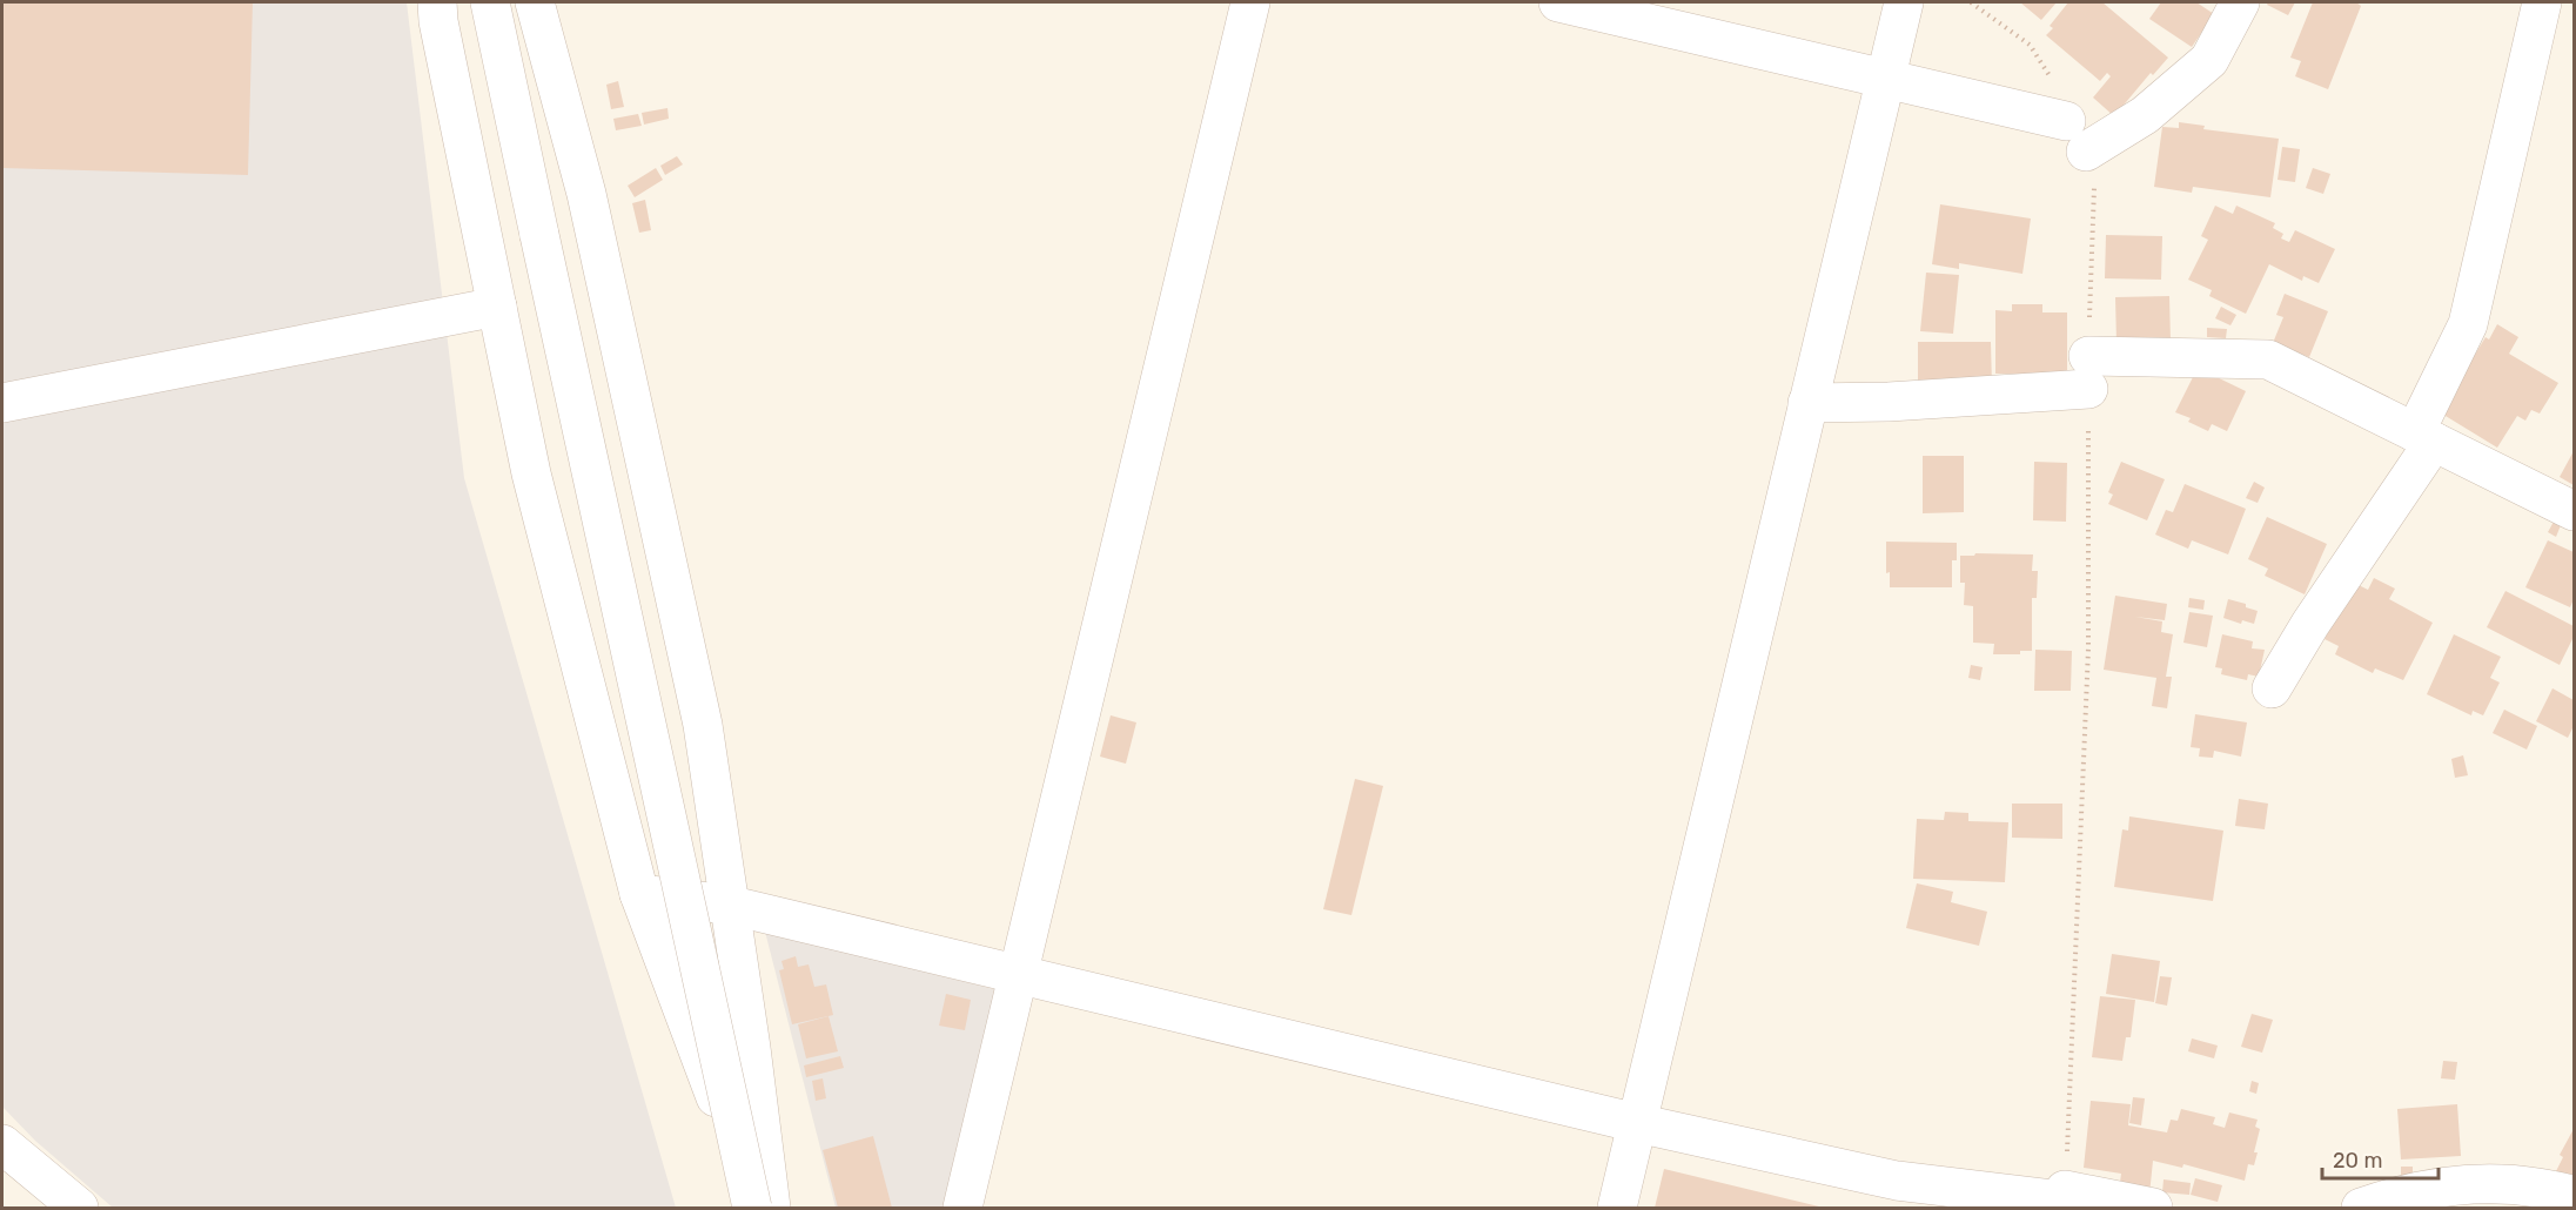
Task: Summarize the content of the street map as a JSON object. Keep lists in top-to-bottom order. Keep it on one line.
{"scale_bar":"20 m"}
